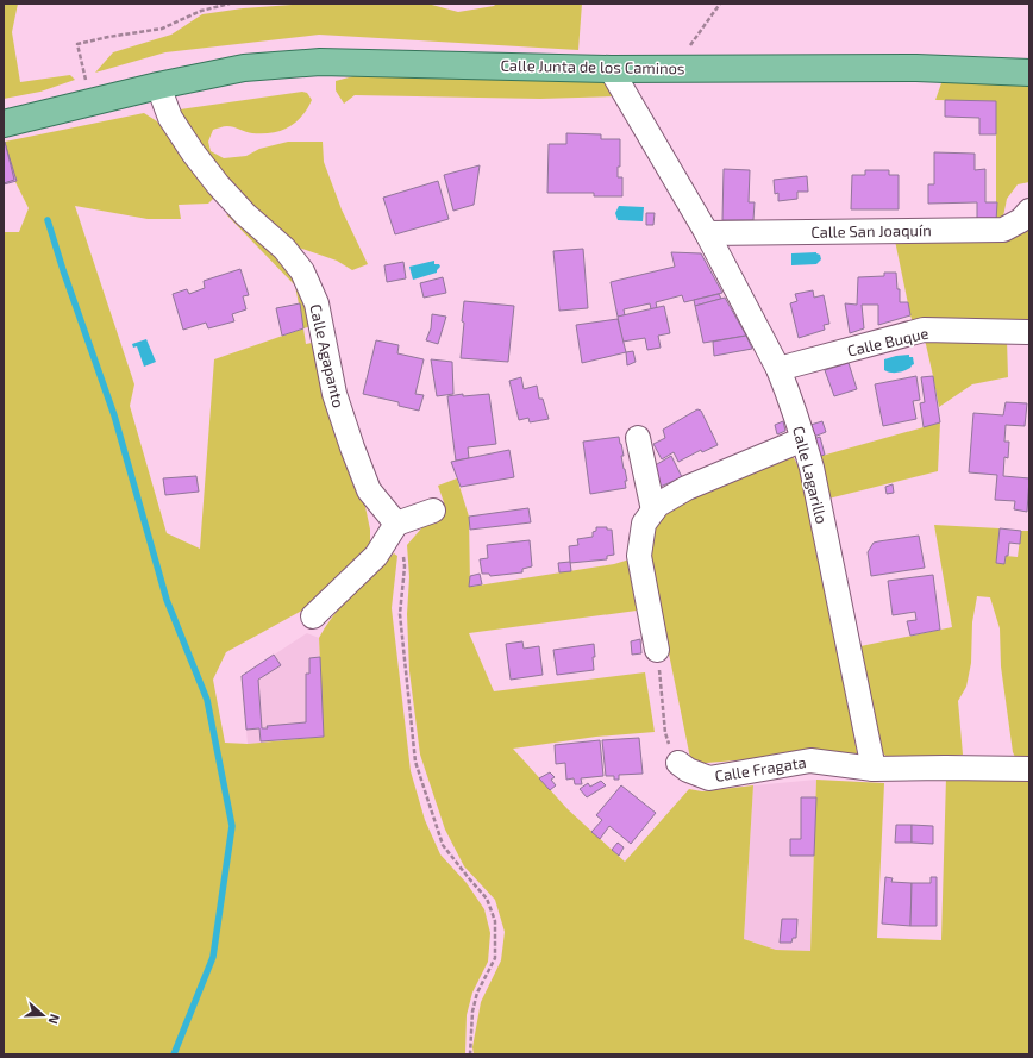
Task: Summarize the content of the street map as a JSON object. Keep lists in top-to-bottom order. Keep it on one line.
{"streets":{"main road":["Calle Junta de los Caminos"],"street":["Calle San Joaquín","Calle Buque","Calle Agapanto","Calle Lagarillo","Calle Fragata"]},"crossings":[["Calle Junta de los Caminos","Calle Agapanto"],["Calle Junta de los Caminos","Calle Lagarillo"],["Calle San Joaquín","Calle Lagarillo"],["Calle Buque","Calle Lagarillo"],["Calle Lagarillo","Calle Fragata"]],"north":"right"}
